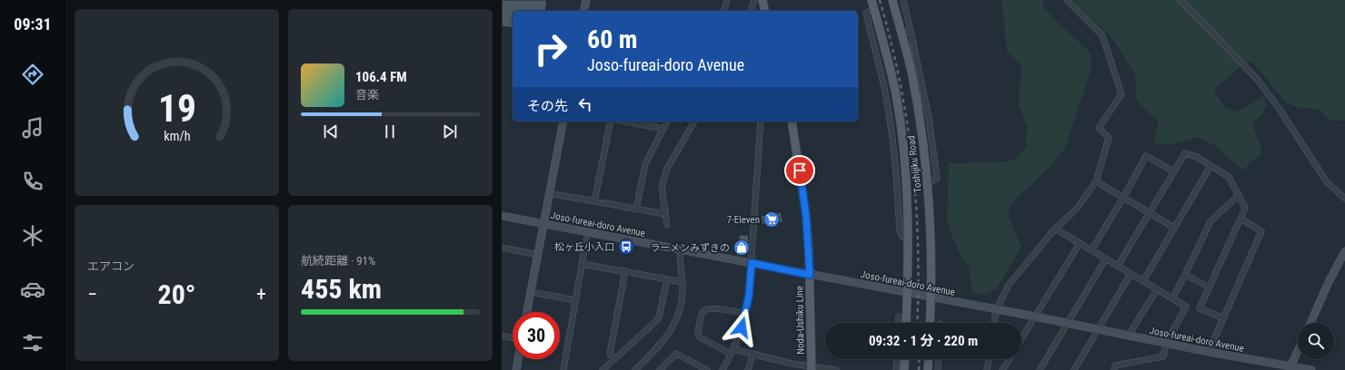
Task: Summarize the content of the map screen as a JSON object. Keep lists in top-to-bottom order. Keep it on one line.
{"streets":{"main road":["Toshijiku Road","Noda-Ushiku Line"],"street":["Joso-fureai-doro Avenue"]},"crossings":[["Toshijiku Road","Joso-fureai-doro Avenue"],["Joso-fureai-doro Avenue","Noda-Ushiku Line"]],"places":{"supermarket":["7-Eleven"],"bus stop":["松ヶ丘小入口"],"shop":["ラーメンみずきの"]},"page":{"tabs":"09:31","turn":["60 m","Joso-fureai-doro Avenue"],"song":["106.4 FM","音楽"],"then":"その先","tile":["エアコン",["航続距離 · 91%","455 km"]],"heat":["−","20°","+"],"limit":"30","trip":"09:32 · 1 分 · 220 m","gauge":["19","km/h"]}}
